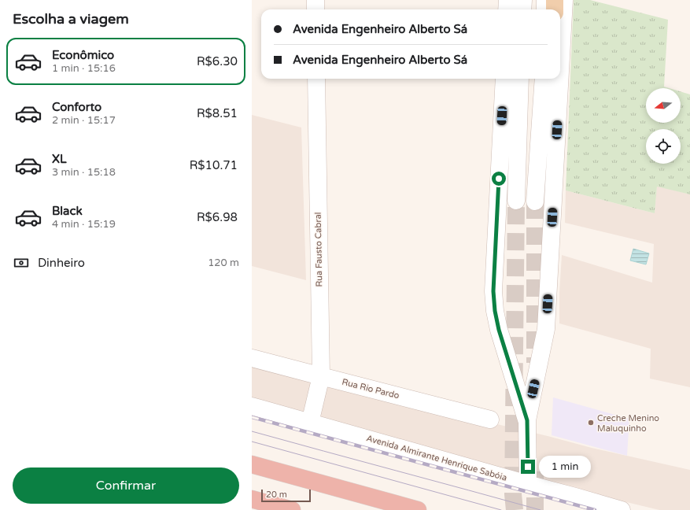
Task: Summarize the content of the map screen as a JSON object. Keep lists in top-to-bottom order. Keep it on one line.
{"streets":{"street":["Rua Fausto Cabral","Rua Rio Pardo","Avenida Almirante Henrique Sabóia"]},"crossings":[["Rua Fausto Cabral","Rua Rio Pardo"],["Rua Fausto Cabral","Avenida Almirante Henrique Sabóia"]],"places":["Creche Menino Maluquinho"],"scale_bar":"20 m","north":"left","page":{"heading":"Escolha a viagem","banner":["Avenida Engenheiro Alberto Sá","Avenida Engenheiro Alberto Sá"],"list":[{"name":"Econômico","note":"1 min · 15:16","value":"R$6.30"},{"name":"Conforto","note":"2 min · 15:17","value":"R$8.51"},{"name":"XL","note":"3 min · 15:18","value":"R$10.71"},{"name":"Black","note":"4 min · 15:19","value":"R$6.98"}],"pay":["Dinheiro","120 m"],"bubble":"1 min","buttons":"Confirmar","scale":"20 m"}}
